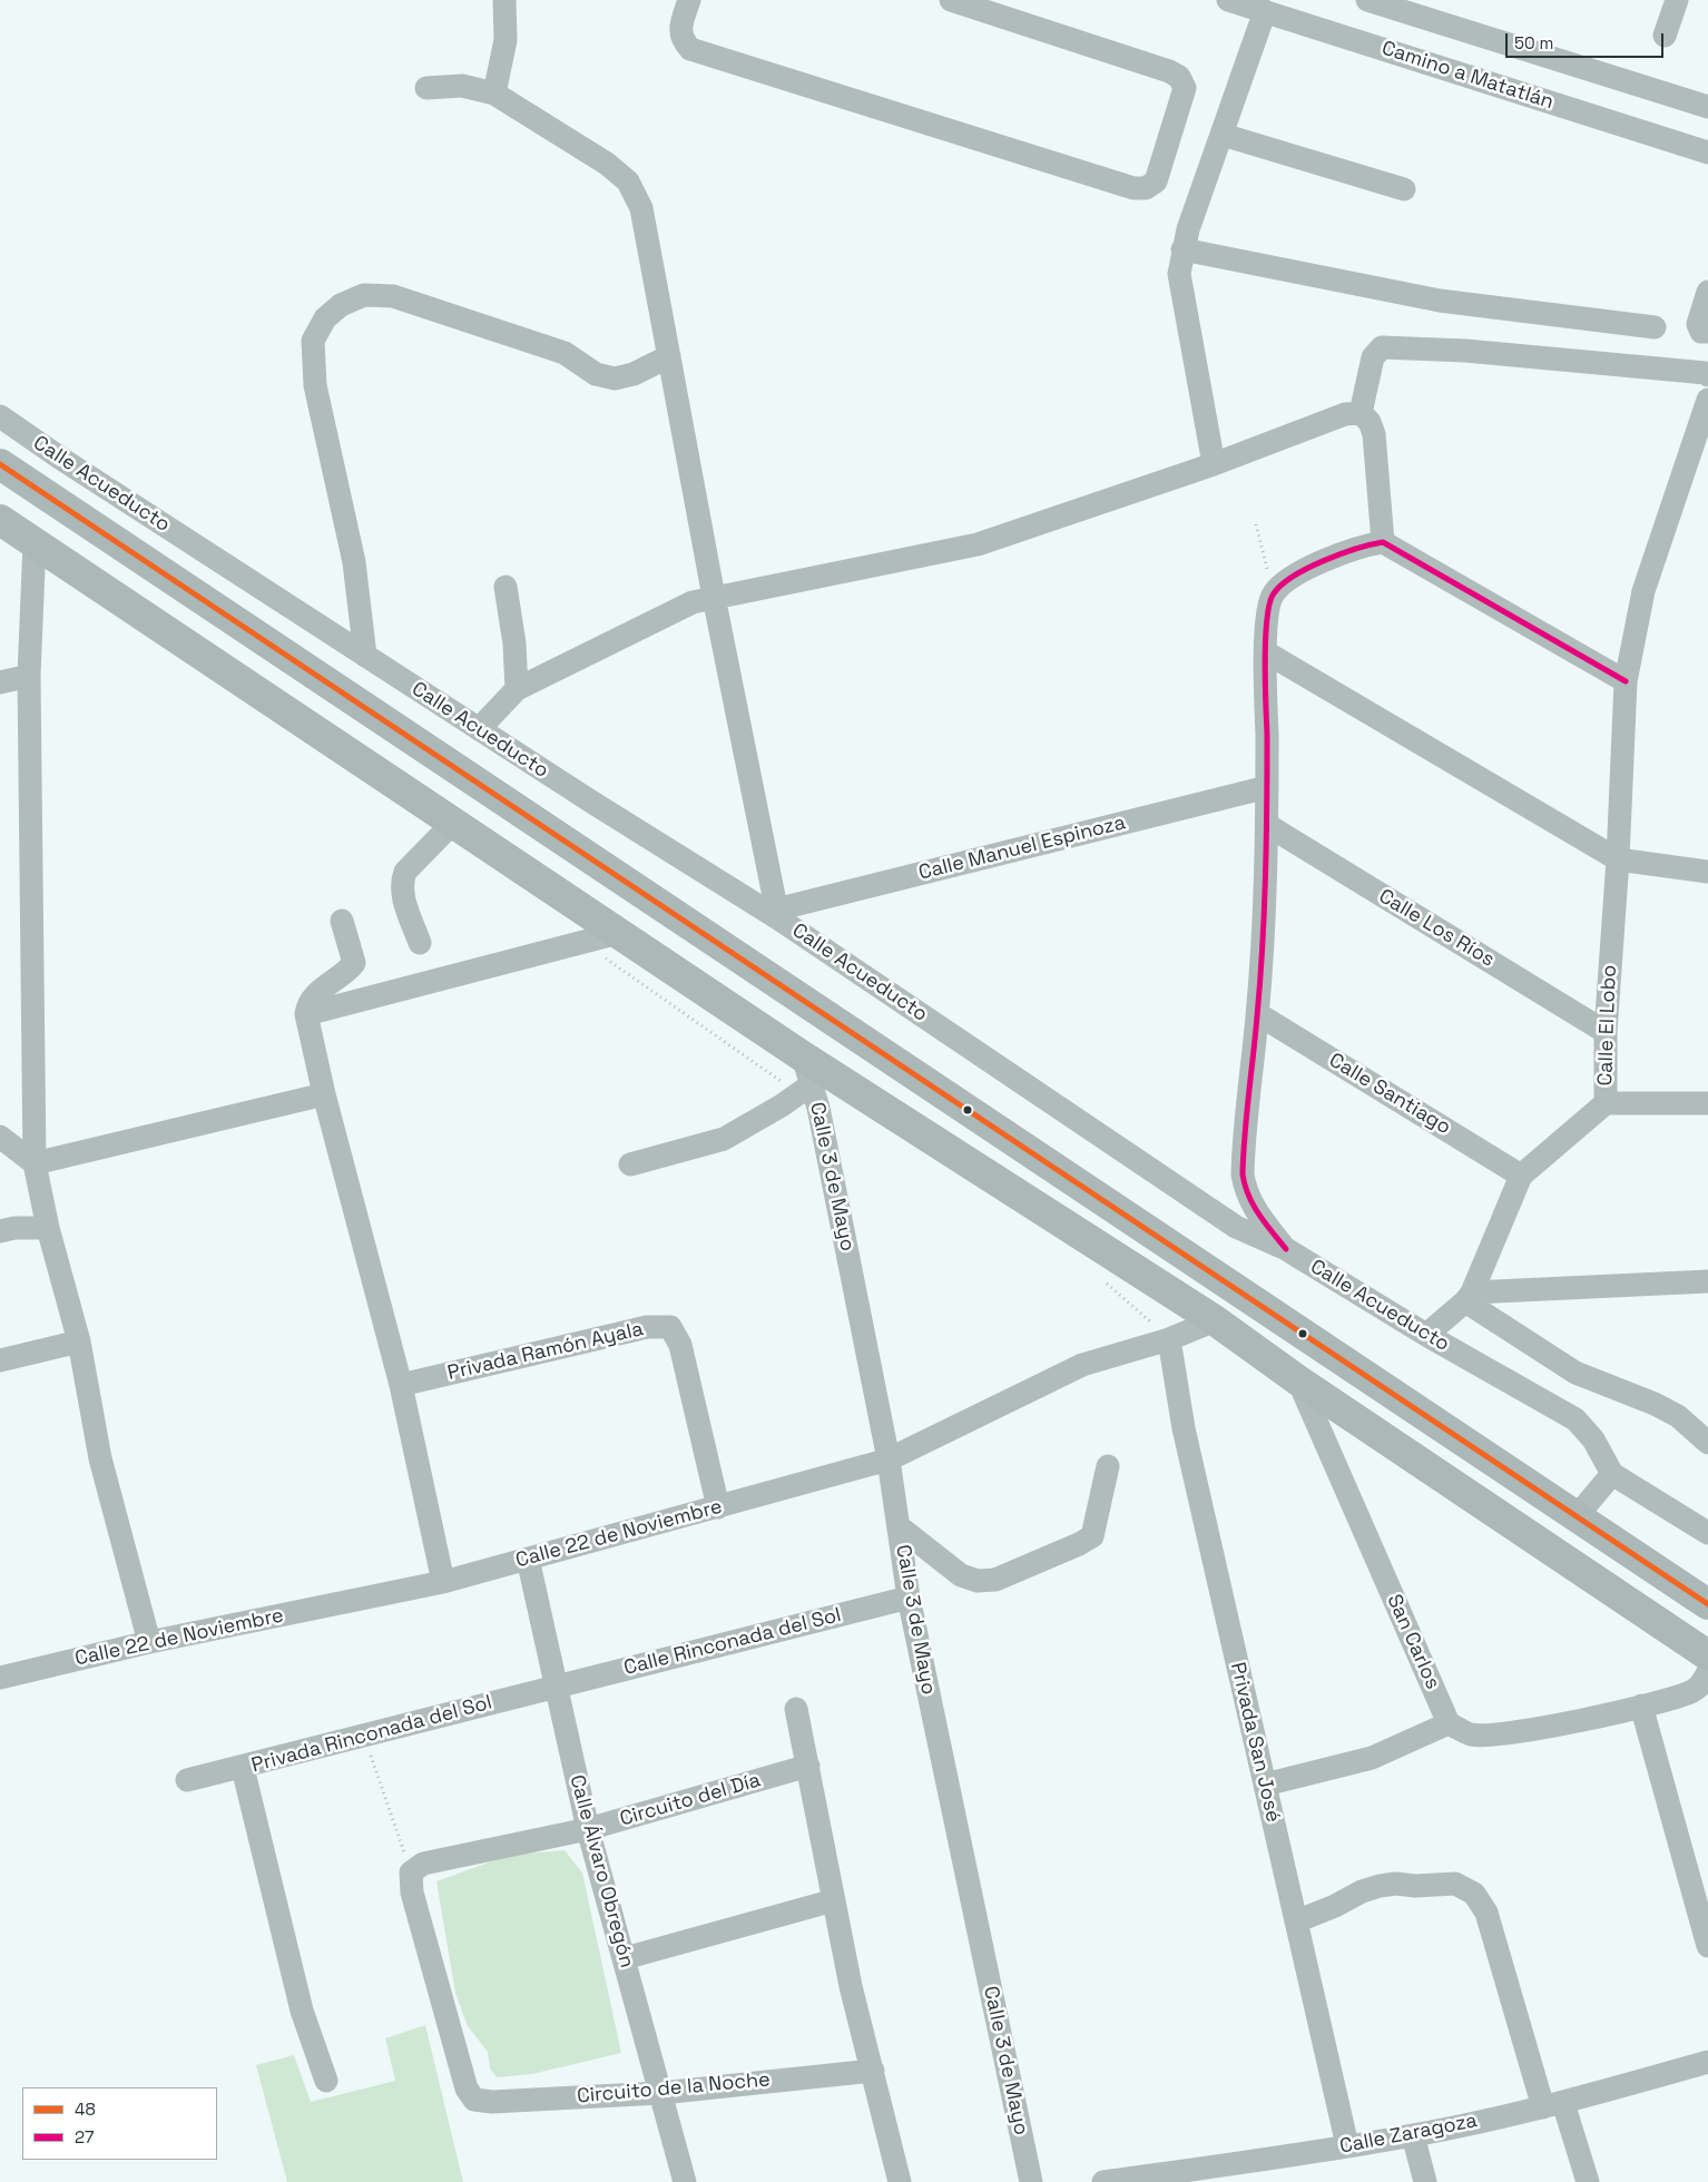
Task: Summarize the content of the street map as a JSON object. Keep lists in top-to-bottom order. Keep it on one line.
{"streets":{"street":["Camino a Matatlán","Calle Acueducto","Calle Manuel Espinoza","Calle Los Ríos","Calle El Lobo","Calle Santiago","Calle 3 de Mayo","Privada Ramón Ayala","Calle 22 de Noviembre","Calle Rinconada del Sol","San Carlos","Privada Rinconada del Sol","Privada San José","Circuito del Día","Calle Álvaro Obregón","Circuito de la Noche","Calle Zaragoza"]},"crossings":[["Calle Acueducto","Calle Manuel Espinoza"],["Calle Acueducto","Calle El Lobo"],["Calle Los Ríos","Calle El Lobo"],["Calle El Lobo","Calle Santiago"],["Calle 3 de Mayo","Calle 22 de Noviembre"],["Calle 3 de Mayo","Calle Rinconada del Sol"],["Privada Ramón Ayala","Calle 22 de Noviembre"],["Calle 22 de Noviembre","Privada San José"],["Calle 22 de Noviembre","Calle Álvaro Obregón"],["Calle Rinconada del Sol","Privada Rinconada del Sol"],["Calle Rinconada del Sol","Calle Álvaro Obregón"],["Privada Rinconada del Sol","Calle Álvaro Obregón"],["Privada San José","Calle Zaragoza"],["Circuito del Día","Calle Álvaro Obregón"],["Circuito del Día","Circuito de la Noche"],["Calle Álvaro Obregón","Circuito de la Noche"]],"lines":["transit line 48","transit line 27"],"legend":["48","27"],"scale_bar":"50 m"}
